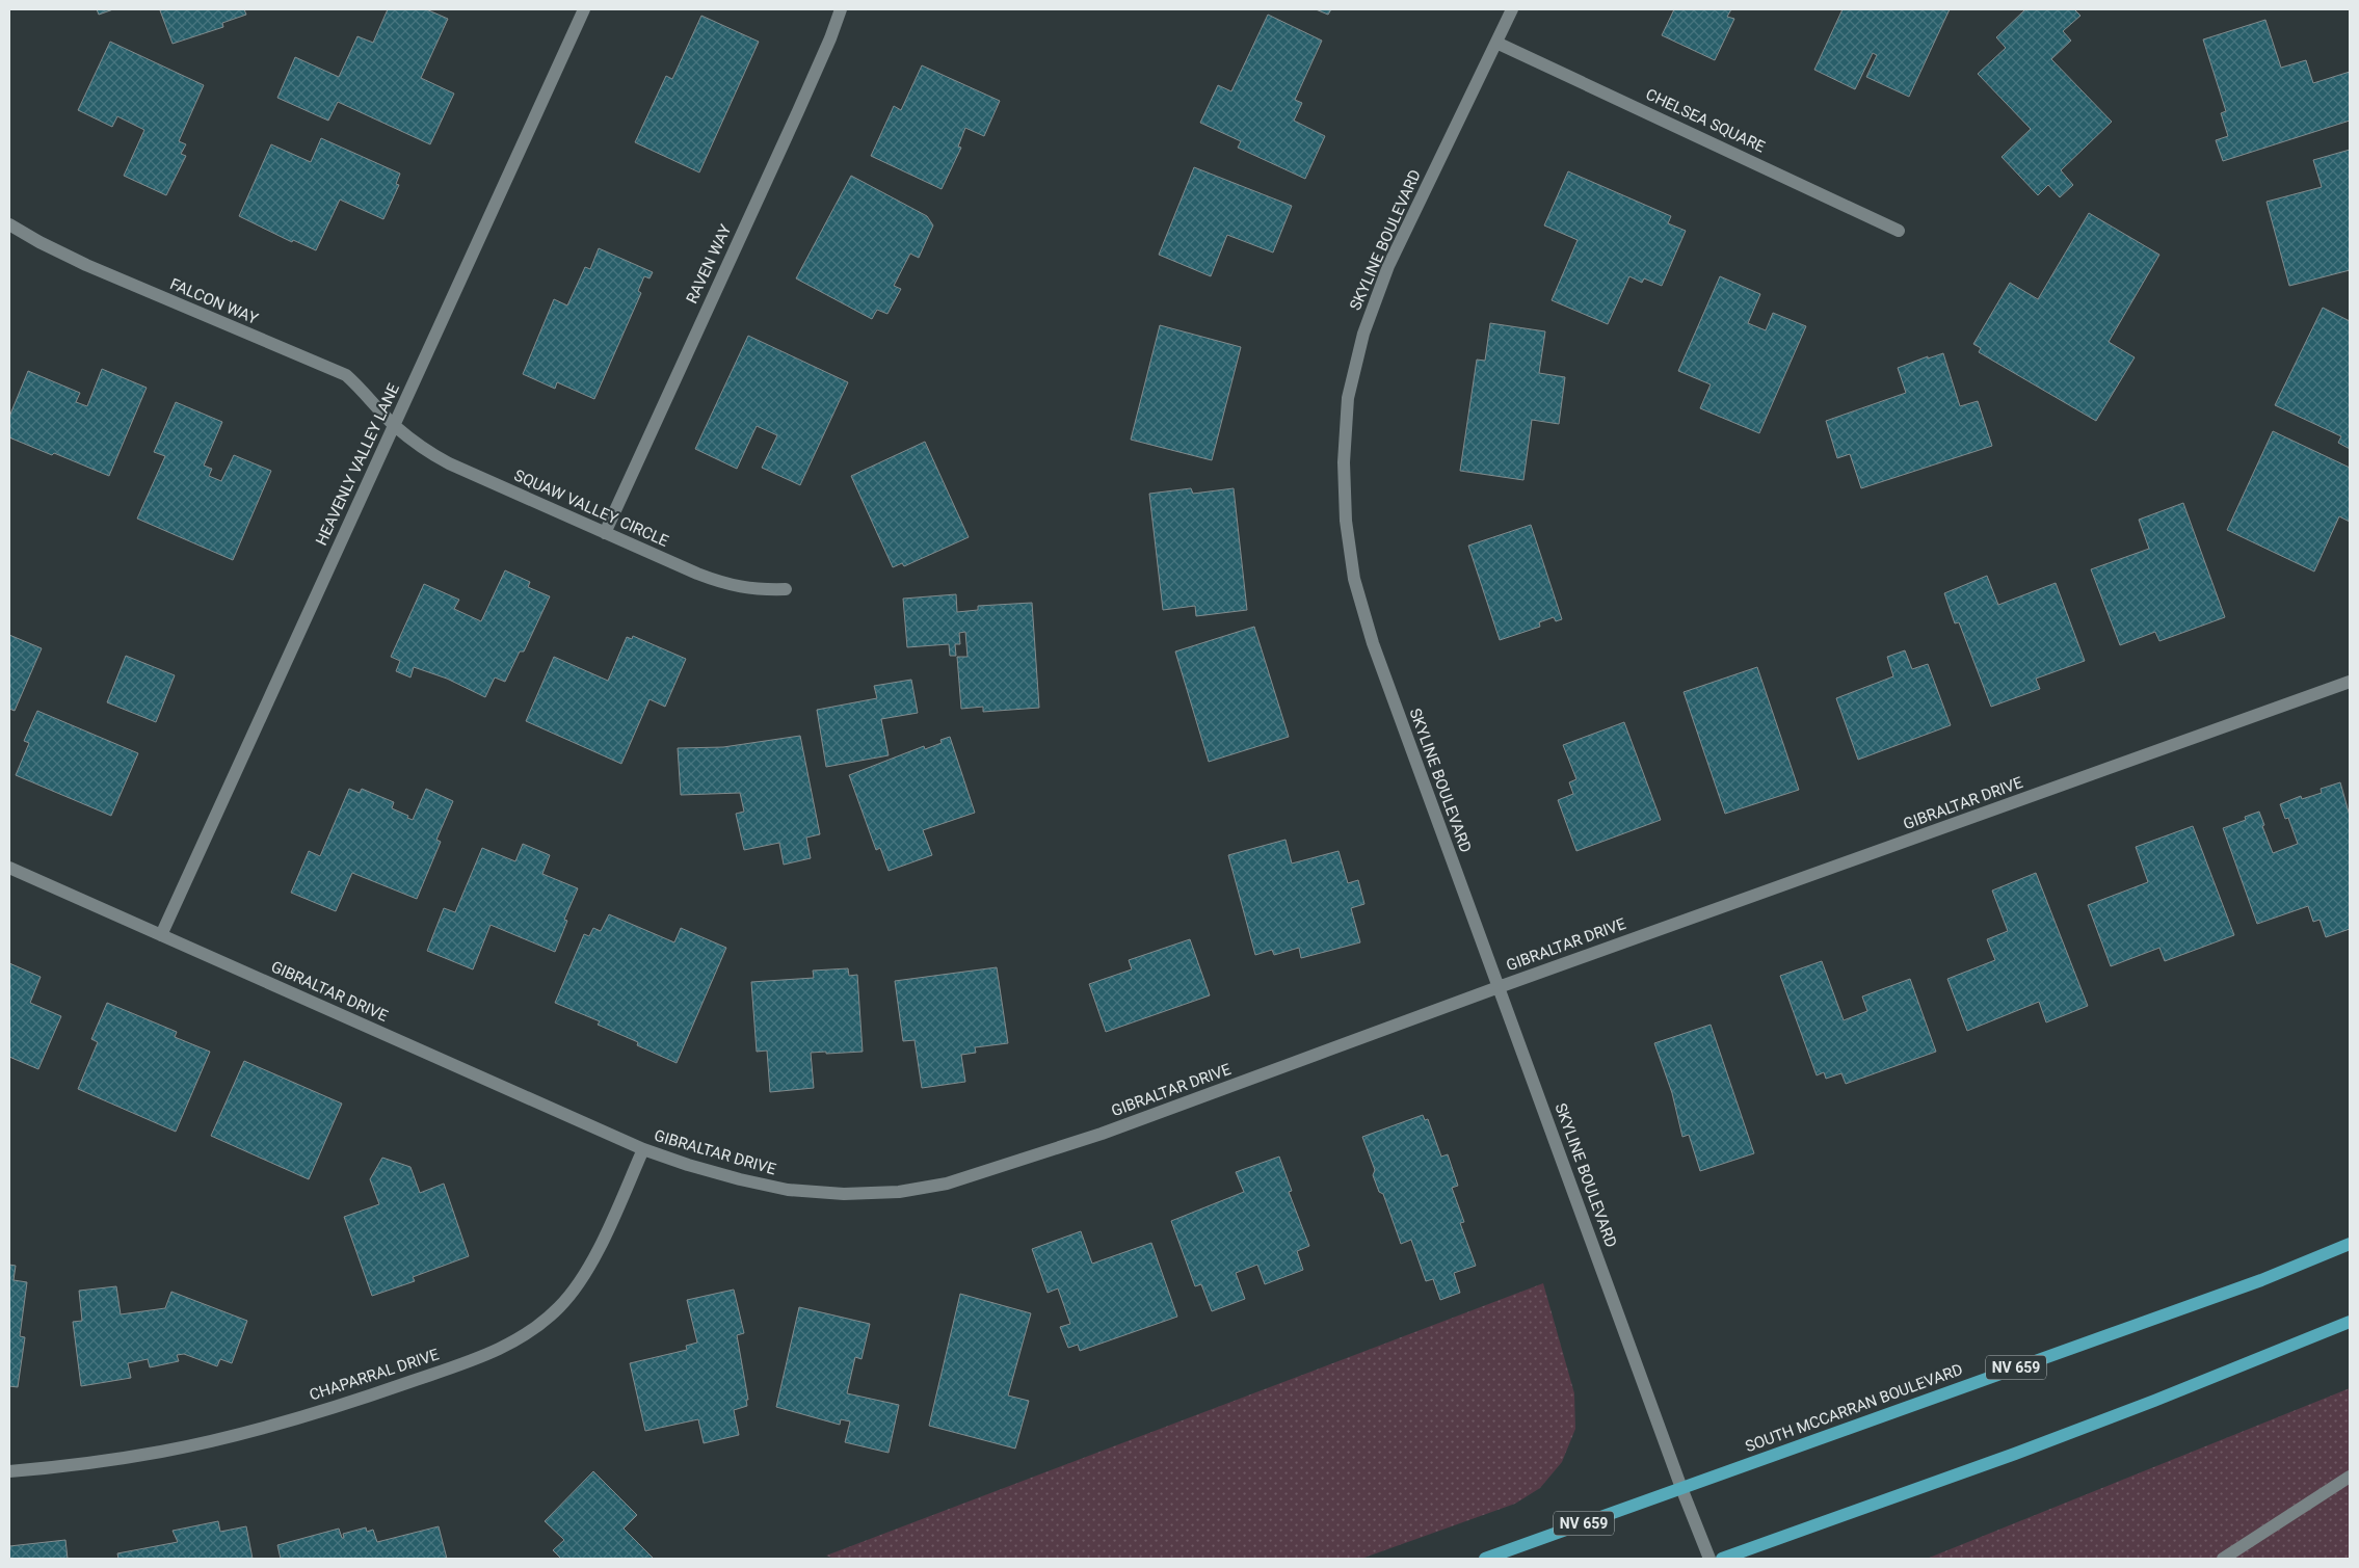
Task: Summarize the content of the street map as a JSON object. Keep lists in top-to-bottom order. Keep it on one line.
{"streets":{"main road":["NV 659","SOUTH MCCARRAN BOULEVARD"],"street":["CHELSEA SQUARE","SKYLINE BOULEVARD","RAVEN WAY","FALCON WAY","HEAVENLY VALLEY LANE","SQUAW VALLEY CIRCLE","GIBRALTAR DRIVE","CHAPARRAL DRIVE"]},"crossings":[["CHELSEA SQUARE","SKYLINE BOULEVARD"],["SKYLINE BOULEVARD","GIBRALTAR DRIVE"],["SKYLINE BOULEVARD","SOUTH MCCARRAN BOULEVARD"],["RAVEN WAY","SQUAW VALLEY CIRCLE"],["FALCON WAY","HEAVENLY VALLEY LANE"],["FALCON WAY","SQUAW VALLEY CIRCLE"],["HEAVENLY VALLEY LANE","SQUAW VALLEY CIRCLE"],["HEAVENLY VALLEY LANE","GIBRALTAR DRIVE"],["GIBRALTAR DRIVE","CHAPARRAL DRIVE"]]}
